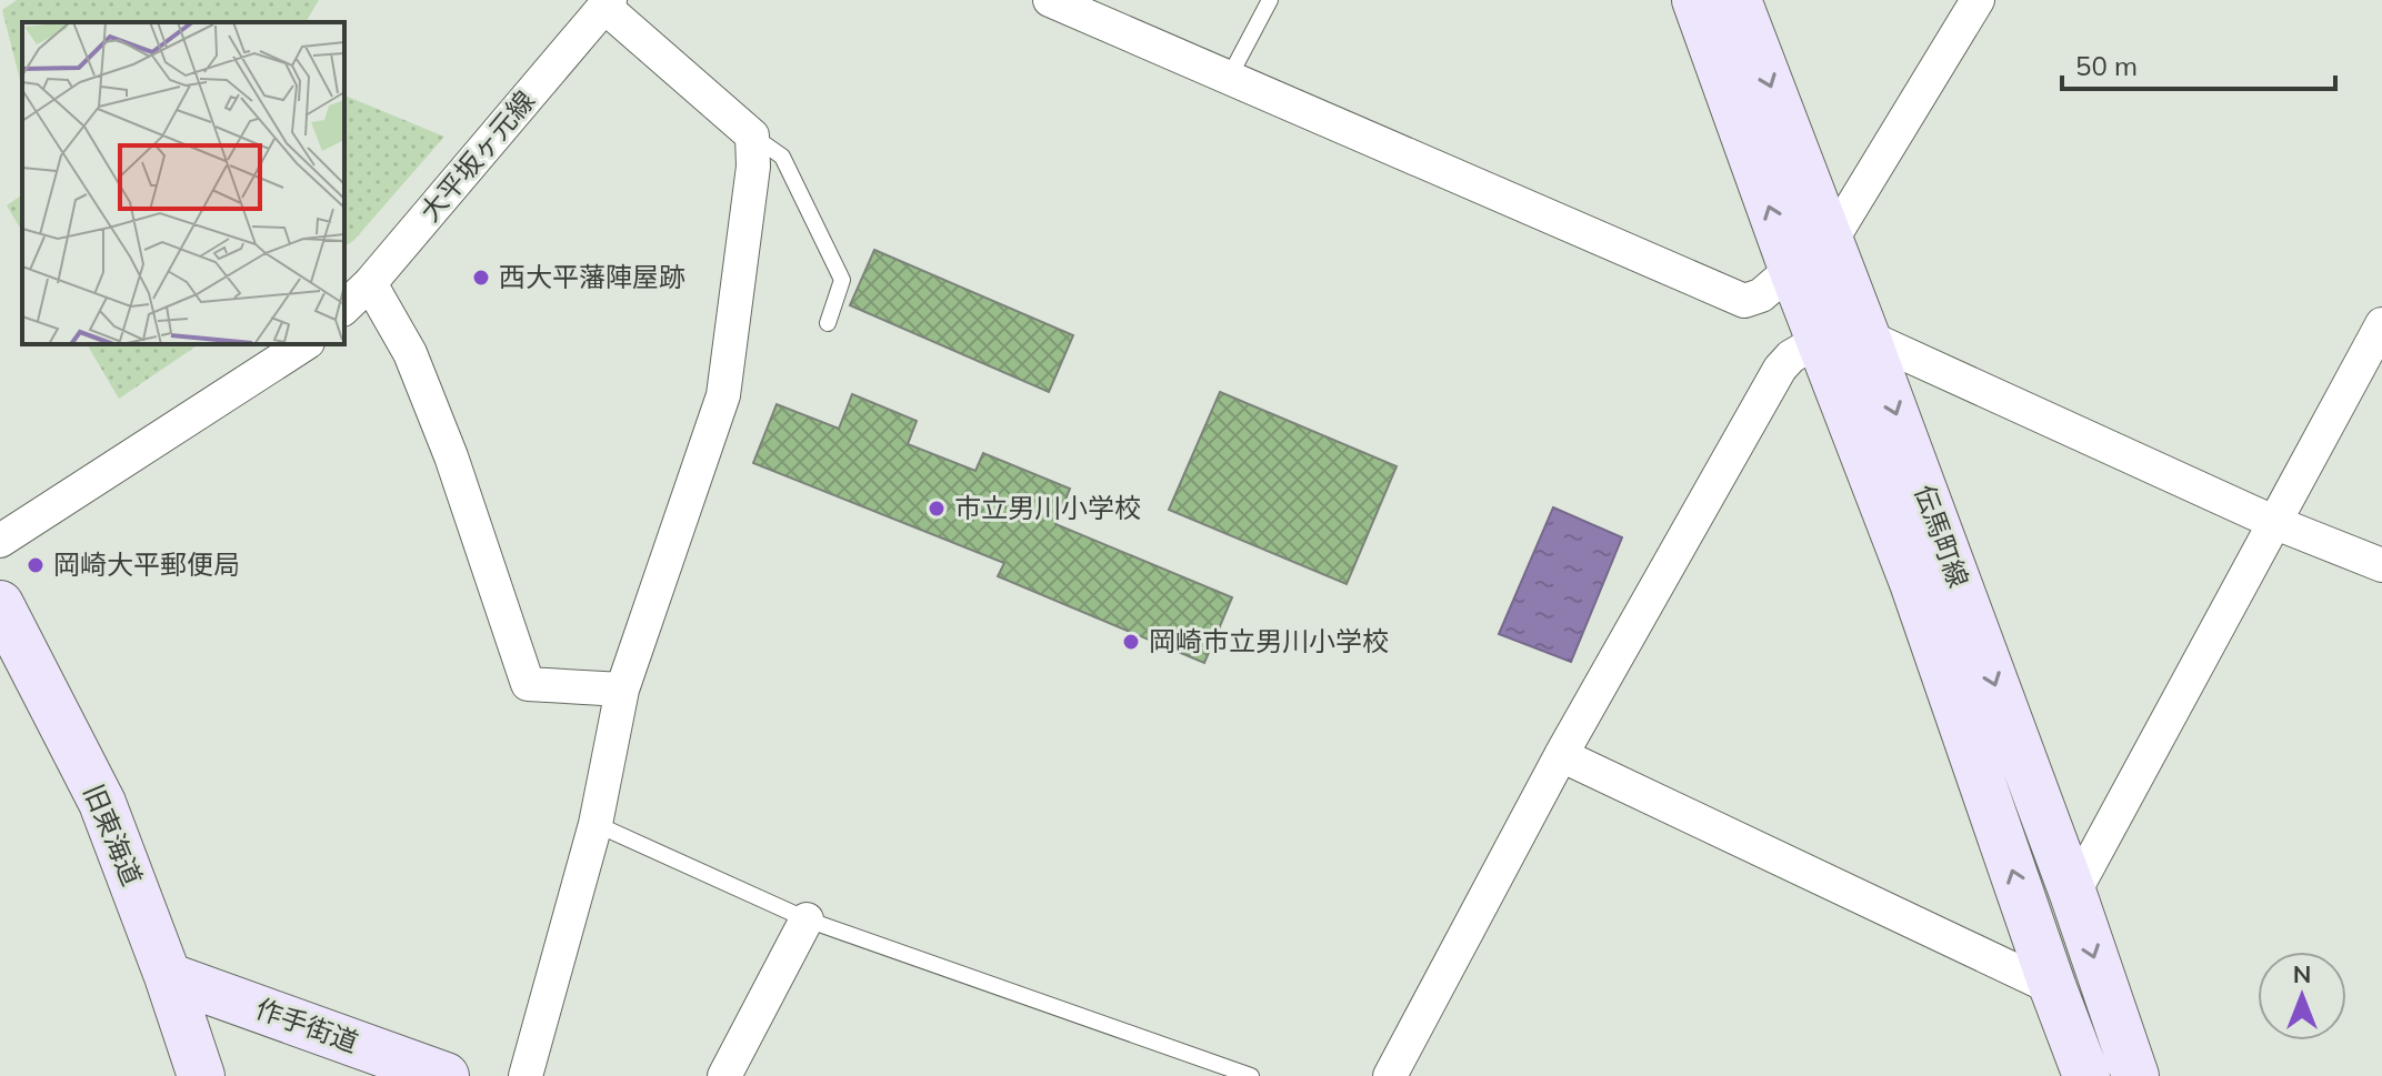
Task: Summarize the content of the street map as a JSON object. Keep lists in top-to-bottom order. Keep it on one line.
{"streets":{"street":["大平坂ヶ元線","伝馬町線","旧東海道","作手街道"]},"crossings":[["旧東海道","作手街道"]],"places":["西大平藩陣屋跡","市立男川小学校","岡崎大平郵便局","岡崎市立男川小学校"],"scale_bar":"50 m","north":"top"}
